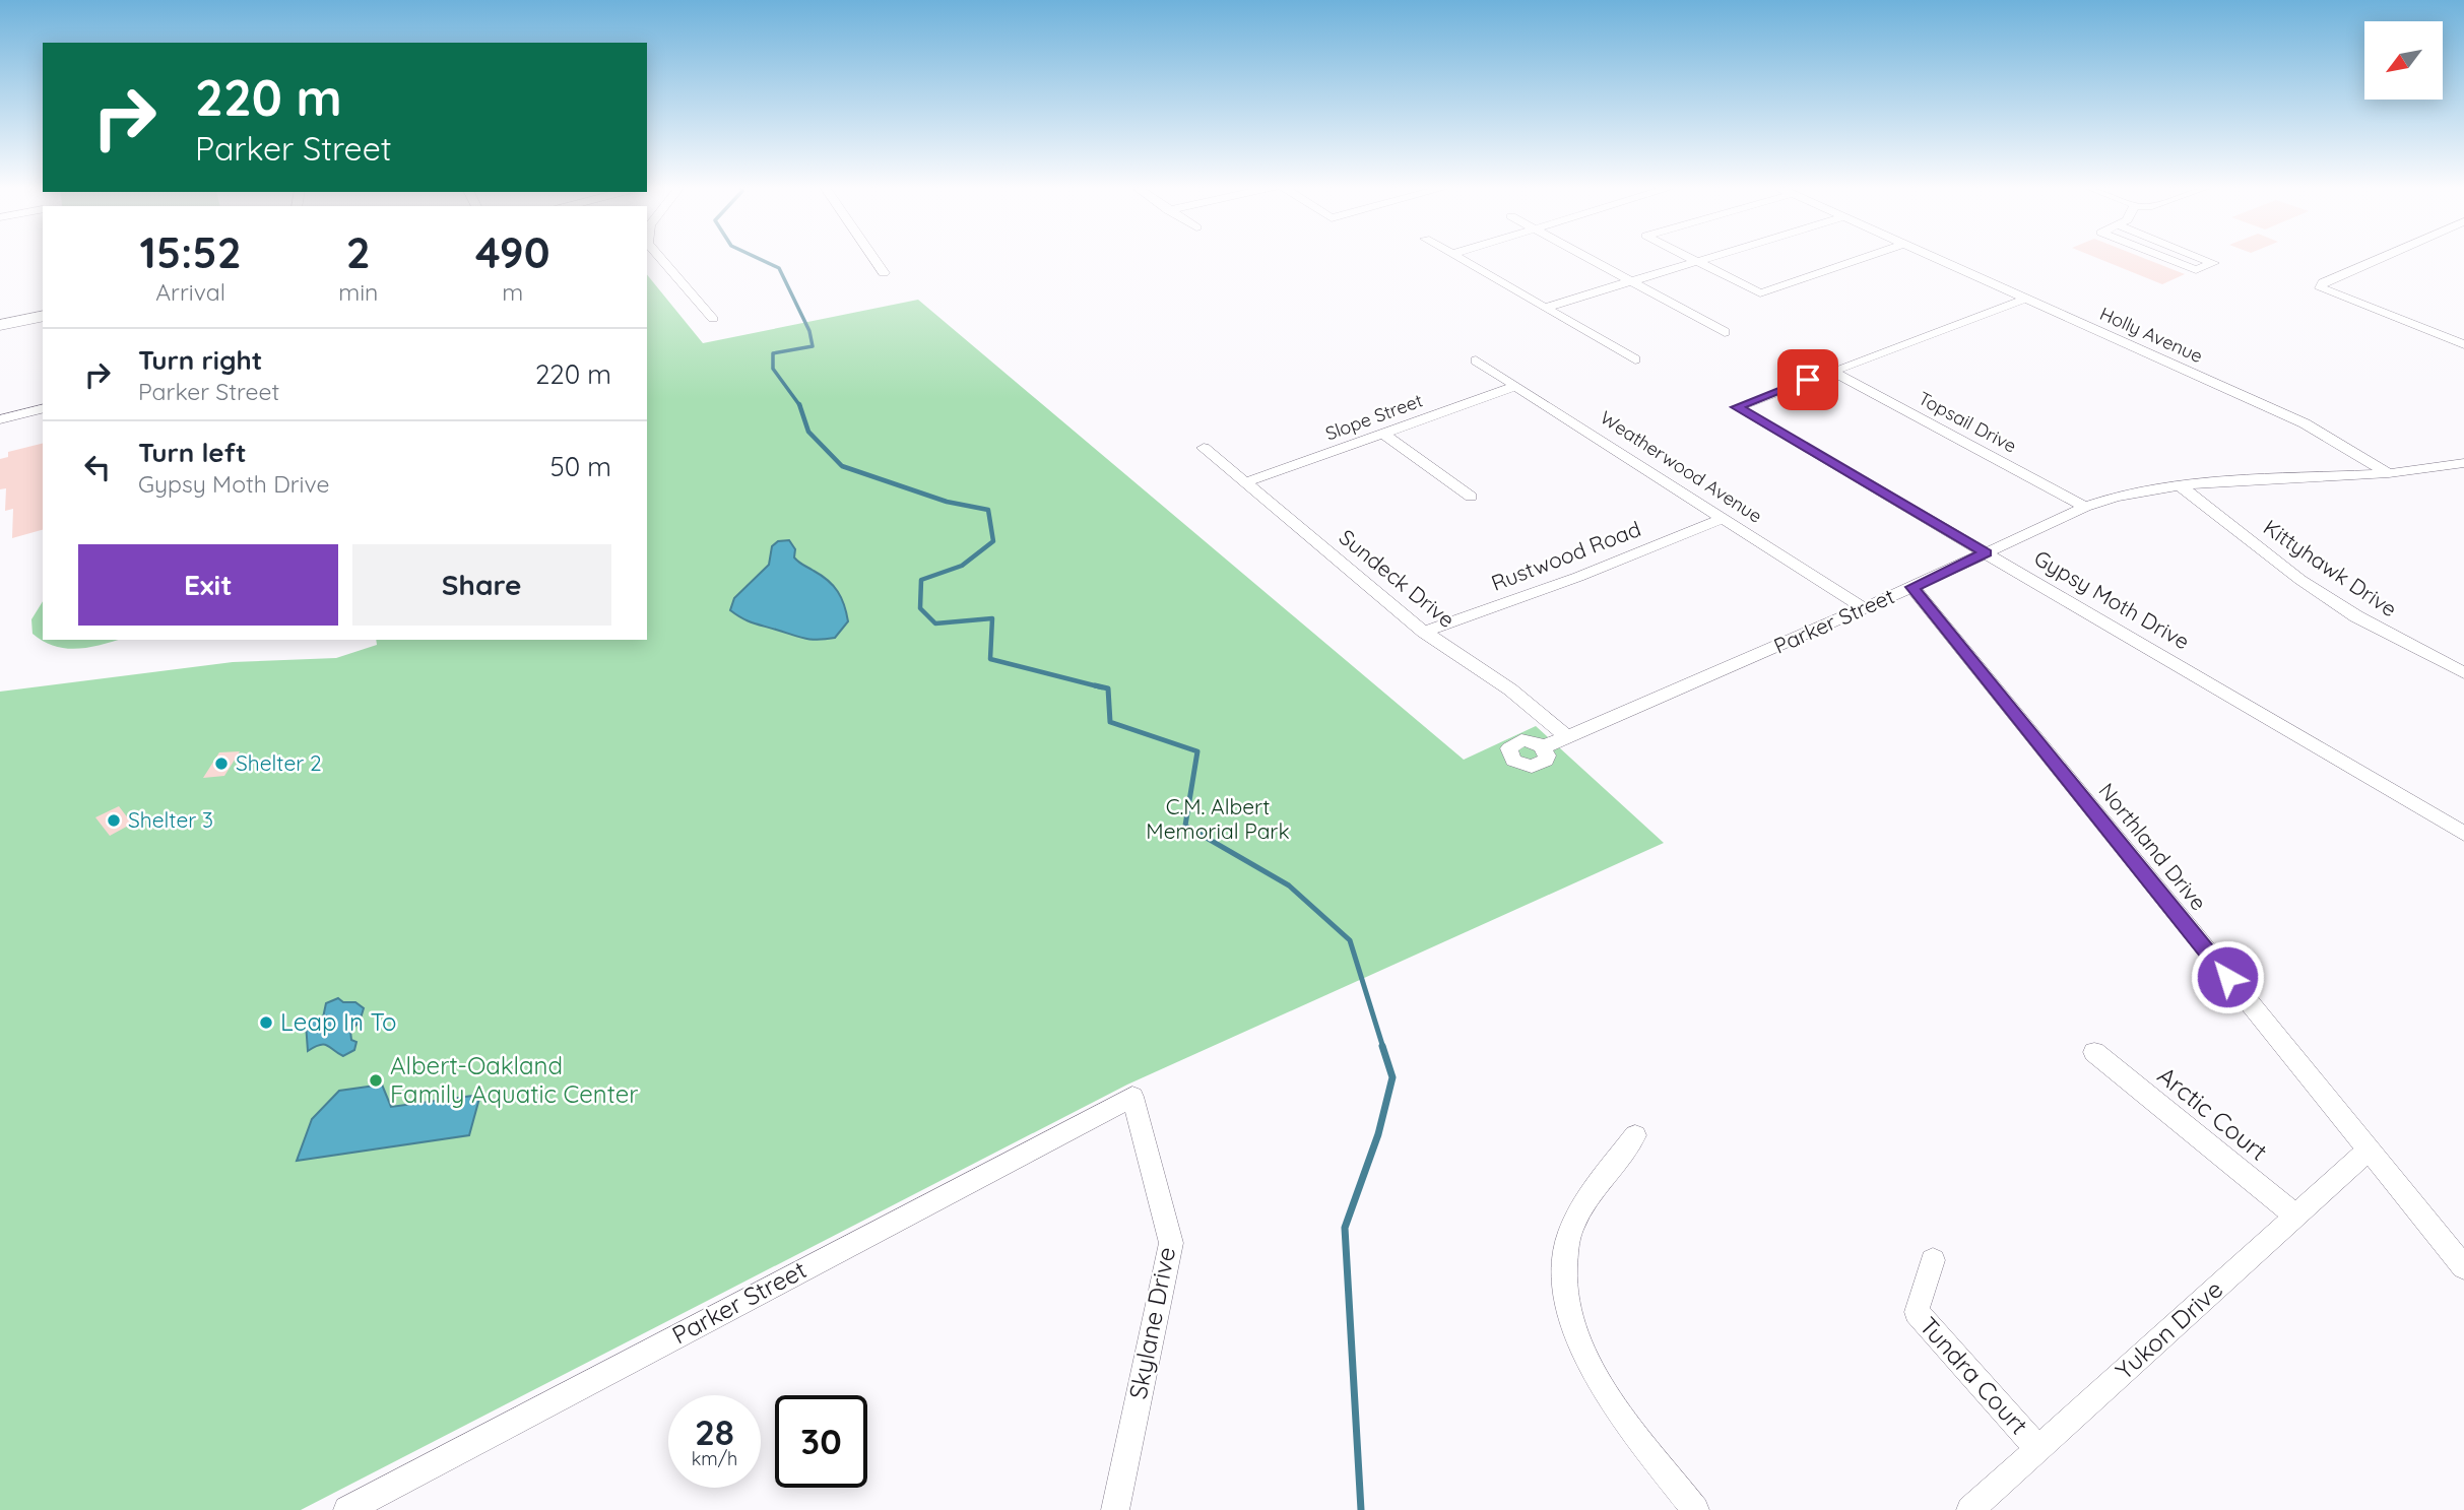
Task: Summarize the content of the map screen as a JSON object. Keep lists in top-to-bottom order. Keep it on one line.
{"streets":{"street":["Holly Avenue","Slope Street","Topsail Drive","Weatherwood Avenue","Rustwood Road","Kittyhawk Drive","Sundeck Drive","Gypsy Moth Drive","Parker Street","Northland Drive","Arctic Court","Skylane Drive","Yukon Drive","Tundra Court"]},"crossings":[["Holly Avenue","Parker Street"],["Slope Street","Weatherwood Avenue"],["Slope Street","Sundeck Drive"],["Topsail Drive","Gypsy Moth Drive"],["Topsail Drive","Parker Street"],["Weatherwood Avenue","Rustwood Road"],["Weatherwood Avenue","Parker Street"],["Rustwood Road","Sundeck Drive"],["Kittyhawk Drive","Parker Street"],["Sundeck Drive","Parker Street"],["Gypsy Moth Drive","Parker Street"],["Parker Street","Northland Drive"],["Parker Street","Skylane Drive"],["Northland Drive","Yukon Drive"],["Arctic Court","Yukon Drive"],["Yukon Drive","Tundra Court"]],"parks":["C.M. Albert Memorial Park"],"places":["Shelter 2","Shelter 3","Leap In To","Albert-Oakland Family Aquatic Center"],"north":"bottom left","page":{"turn":["220 m","Parker Street"],"eta":["15:52","Arrival","2","min","490","m"],"list":[{"name":"Turn right","note":"Parker Street","value":"220 m"},{"name":"Turn left","note":"Gypsy Moth Drive","value":"50 m"}],"buttons":["Exit","Share"],"speed":"28 km/h","limit":"30"}}
